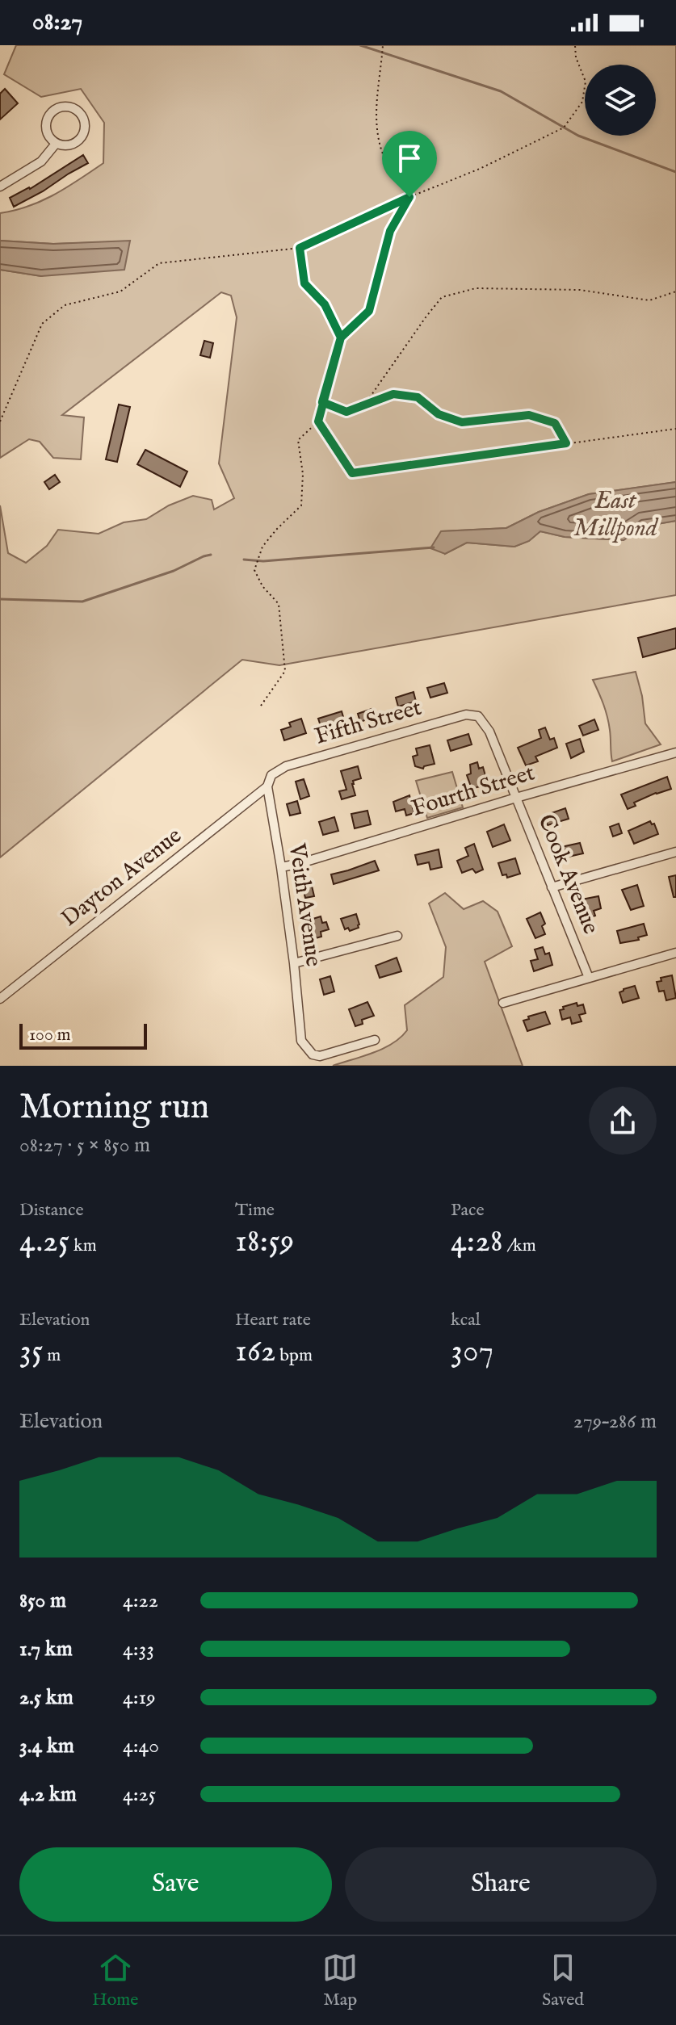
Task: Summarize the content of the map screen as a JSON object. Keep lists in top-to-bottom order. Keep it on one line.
{"streets":{"street":["Fifth Street","Fourth Street","Cook Avenue","Dayton Avenue","Veith Avenue"]},"crossings":[["Fifth Street","Cook Avenue"],["Fifth Street","Veith Avenue"],["Fourth Street","Cook Avenue"],["Fourth Street","Veith Avenue"],["Dayton Avenue","Veith Avenue"]],"water":["East Millpond"],"scale_bar":"100 m","page":{"status":"08:27","scale":"100 m","heading":["Morning run","08:27 · 5 × 850 m"],"stats":[["Distance","4.25 km"],["Time","18:59"],["Pace","4:28 /km"],["Elevation","35 m"],["Heart rate","162 bpm"],["kcal","307"]],"chart":["Elevation","279–286 m"],"list":[{"name":"850 m","note":"4:22"},{"name":"1.7 km","note":"4:33"},{"name":"2.5 km","note":"4:19"},{"name":"3.4 km","note":"4:40"},{"name":"4.2 km","note":"4:25"}],"buttons":["Save","Share"],"tabs":["Home","Map","Saved"]}}
